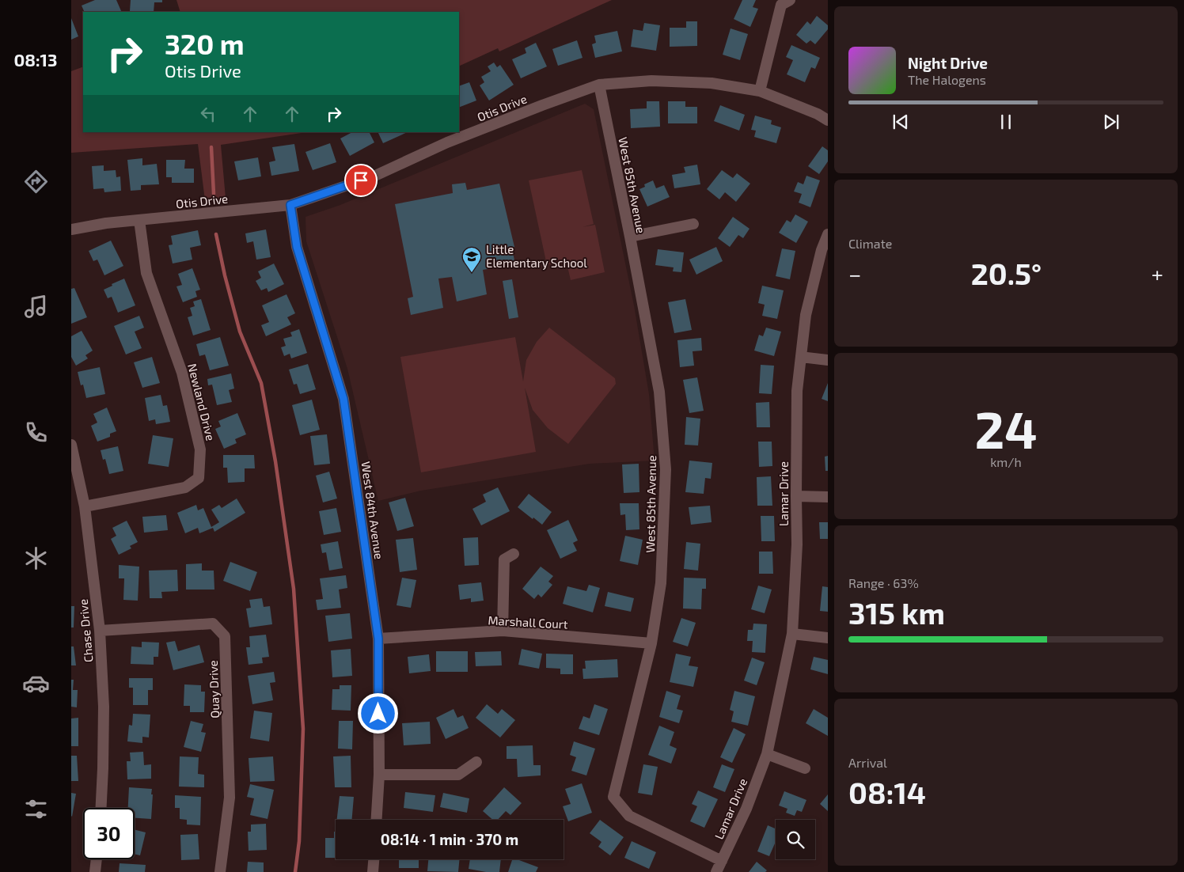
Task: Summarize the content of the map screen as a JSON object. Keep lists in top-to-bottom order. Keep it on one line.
{"streets":{"street":["Otis Drive","West 85th Avenue","Newland Drive","Lamar Drive","West 84th Avenue","Marshall Court","Chase Drive","Quay Drive"]},"crossings":[["Otis Drive","West 85th Avenue"],["Otis Drive","Newland Drive"],["Otis Drive","West 84th Avenue"],["West 85th Avenue","Lamar Drive"],["West 85th Avenue","Marshall Court"],["Newland Drive","Chase Drive"],["West 84th Avenue","Marshall Court"],["Chase Drive","Quay Drive"]],"places":{"school or university":["Little Elementary School"]},"page":{"tabs":"08:13","turn":["320 m","Otis Drive"],"song":["Night Drive","The Halogens"],"tile":["Climate",["24","km/h"],["Range · 63%","315 km"],["Arrival","08:14"]],"heat":["−","20.5°","+"],"limit":"30","trip":"08:14 · 1 min · 370 m"}}
